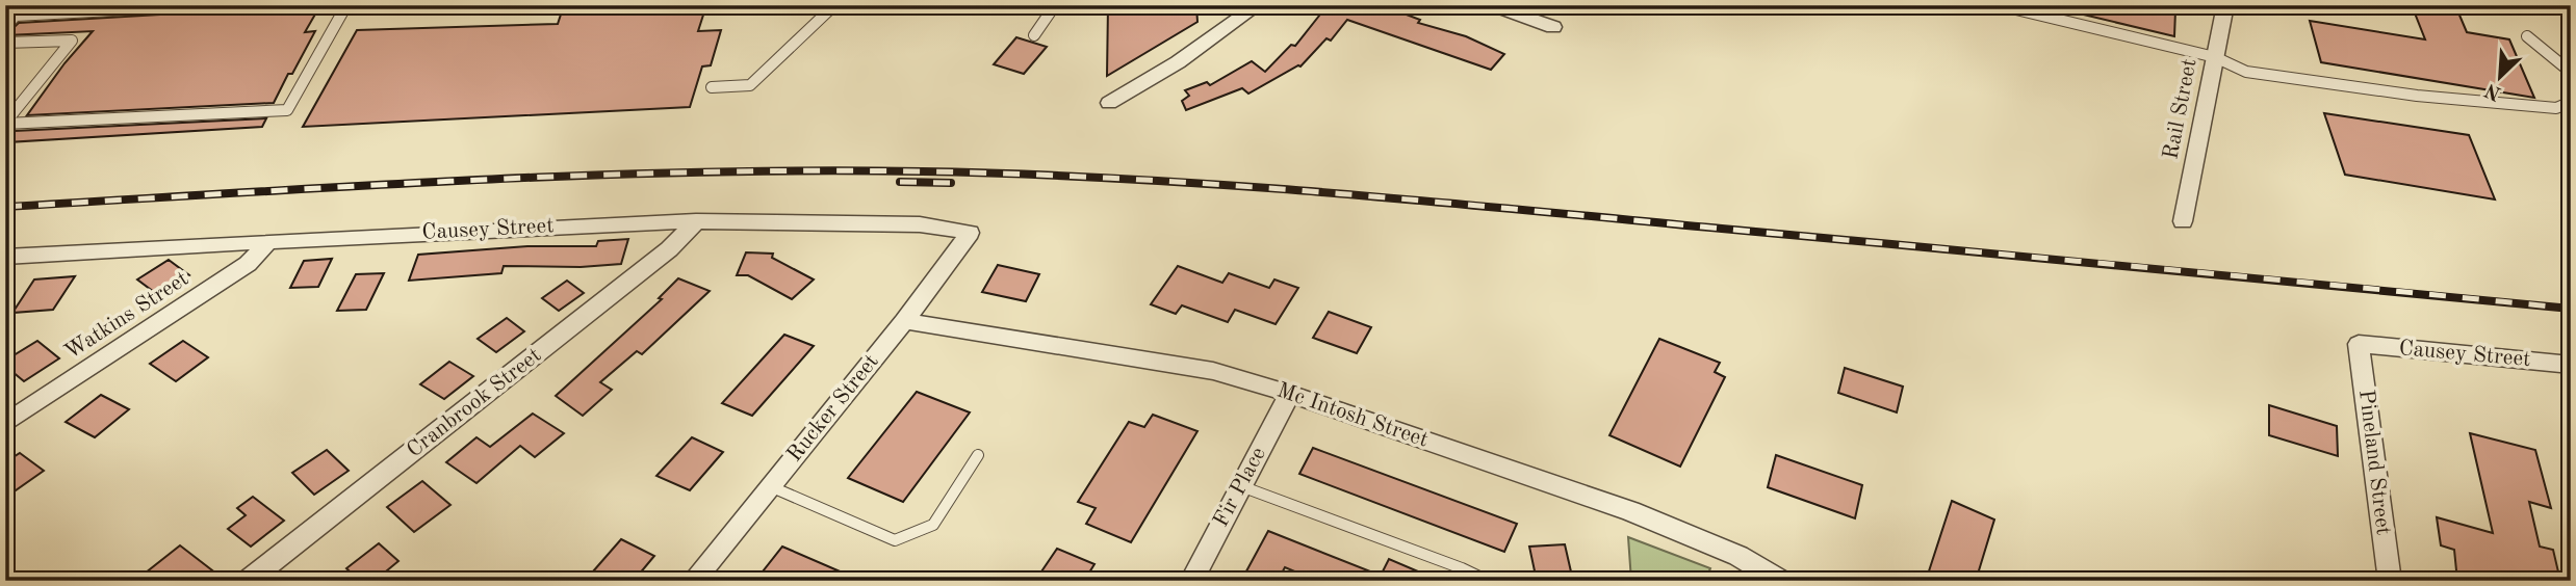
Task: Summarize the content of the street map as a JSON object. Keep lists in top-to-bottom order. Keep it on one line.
{"streets":{"street":["Rail Street","Causey Street","Watkins Street","Cranbrook Street","Rucker Street","Mc Intosh Street","Pineland Street","Fir Place"]},"crossings":[["Causey Street","Watkins Street"],["Causey Street","Cranbrook Street"],["Causey Street","Rucker Street"],["Causey Street","Pineland Street"],["Rucker Street","Mc Intosh Street"],["Mc Intosh Street","Fir Place"]],"north":"bottom left"}
